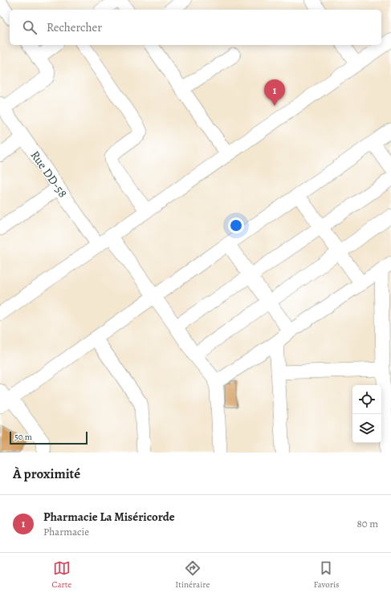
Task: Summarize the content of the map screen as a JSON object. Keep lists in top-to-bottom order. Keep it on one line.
{"streets":{"street":["Rue DD-58"]},"scale_bar":"50 m","page":{"search":"Rechercher","pins":"1","scale":"50 m","heading":"À proximité","list":[{"mark":"1","name":"Pharmacie La Miséricorde","note":"Pharmacie","value":"80 m"}],"nav":["Carte","Itinéraire","Favoris"]}}
